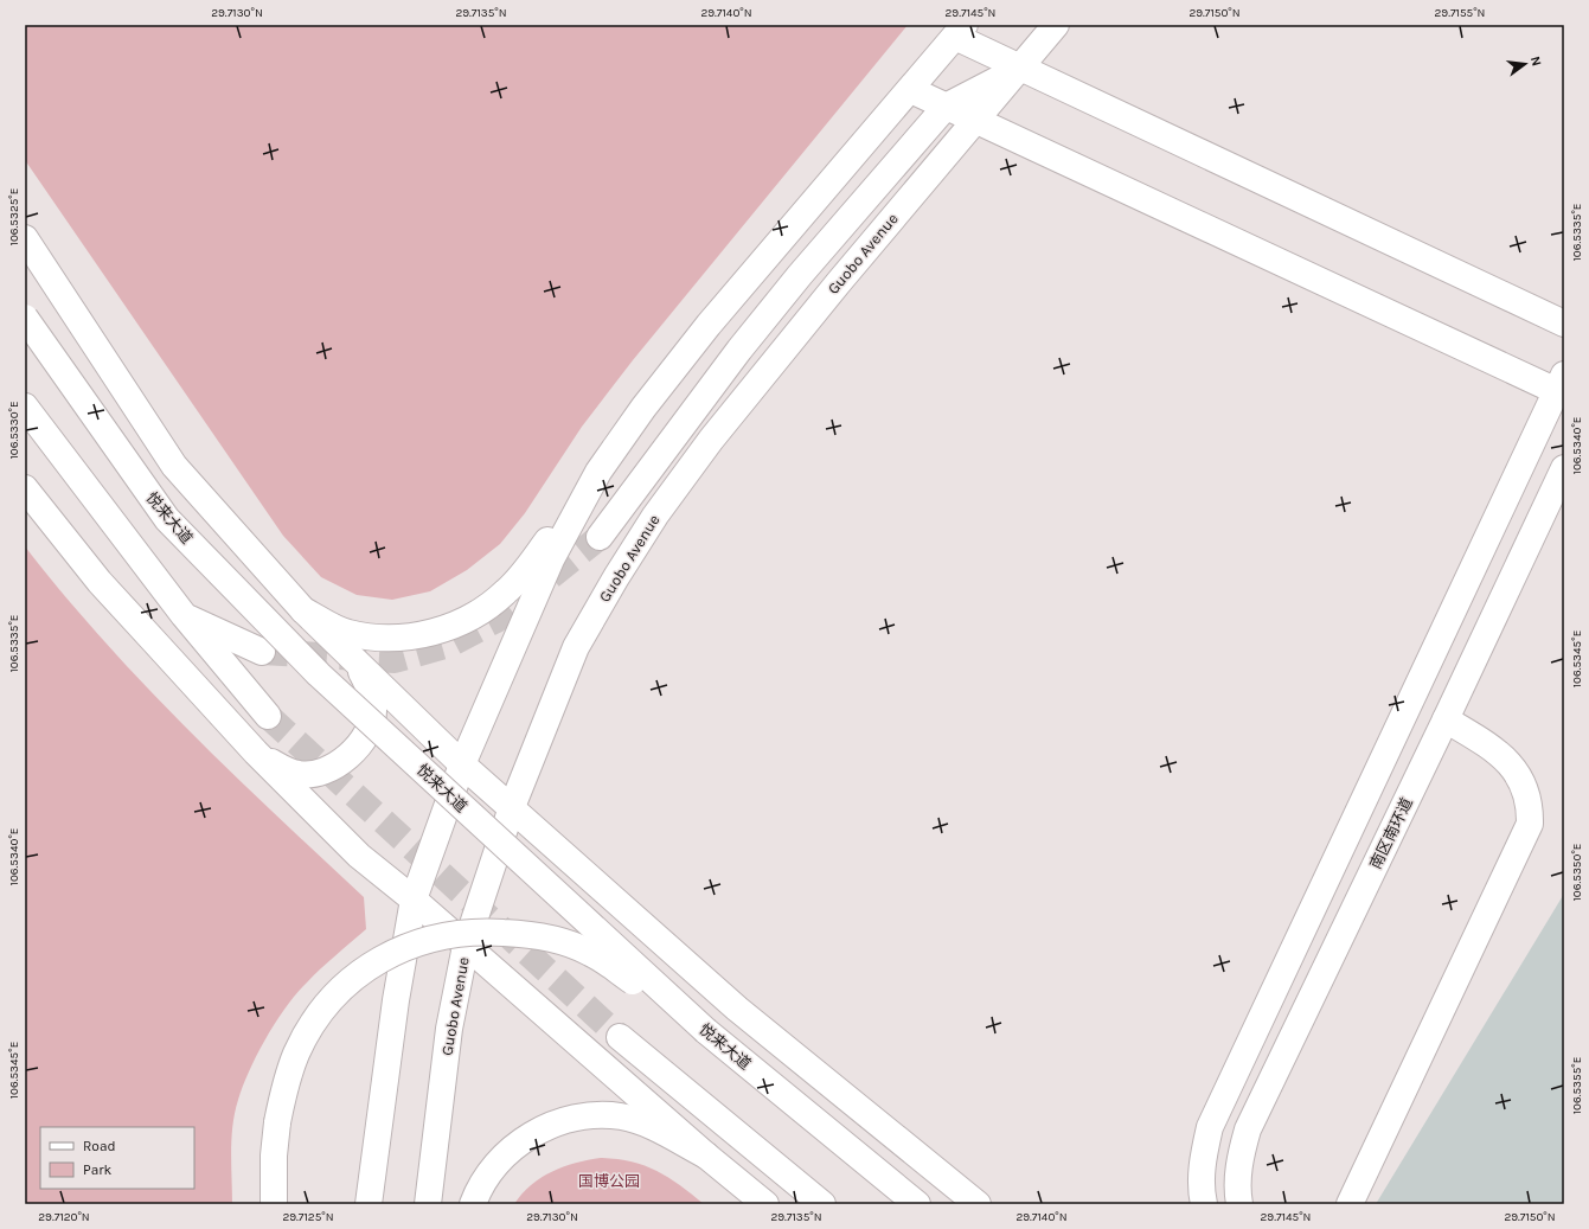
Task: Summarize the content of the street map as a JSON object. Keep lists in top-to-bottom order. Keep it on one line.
{"streets":{"main road":["Guobo Avenue","悦来大道","南区南环道"]},"parks":["国博公园"],"legend":["Road","Park"],"north":"right","coordinates":["29.7130°N","29.7135°N","29.7140°N","29.7145°N","29.7150°N","29.7155°N","106.5325°E","106.5335°E","106.5330°E","106.5340°E","106.5345°E","106.5350°E","106.5355°E","29.7120°N","29.7125°N"]}
